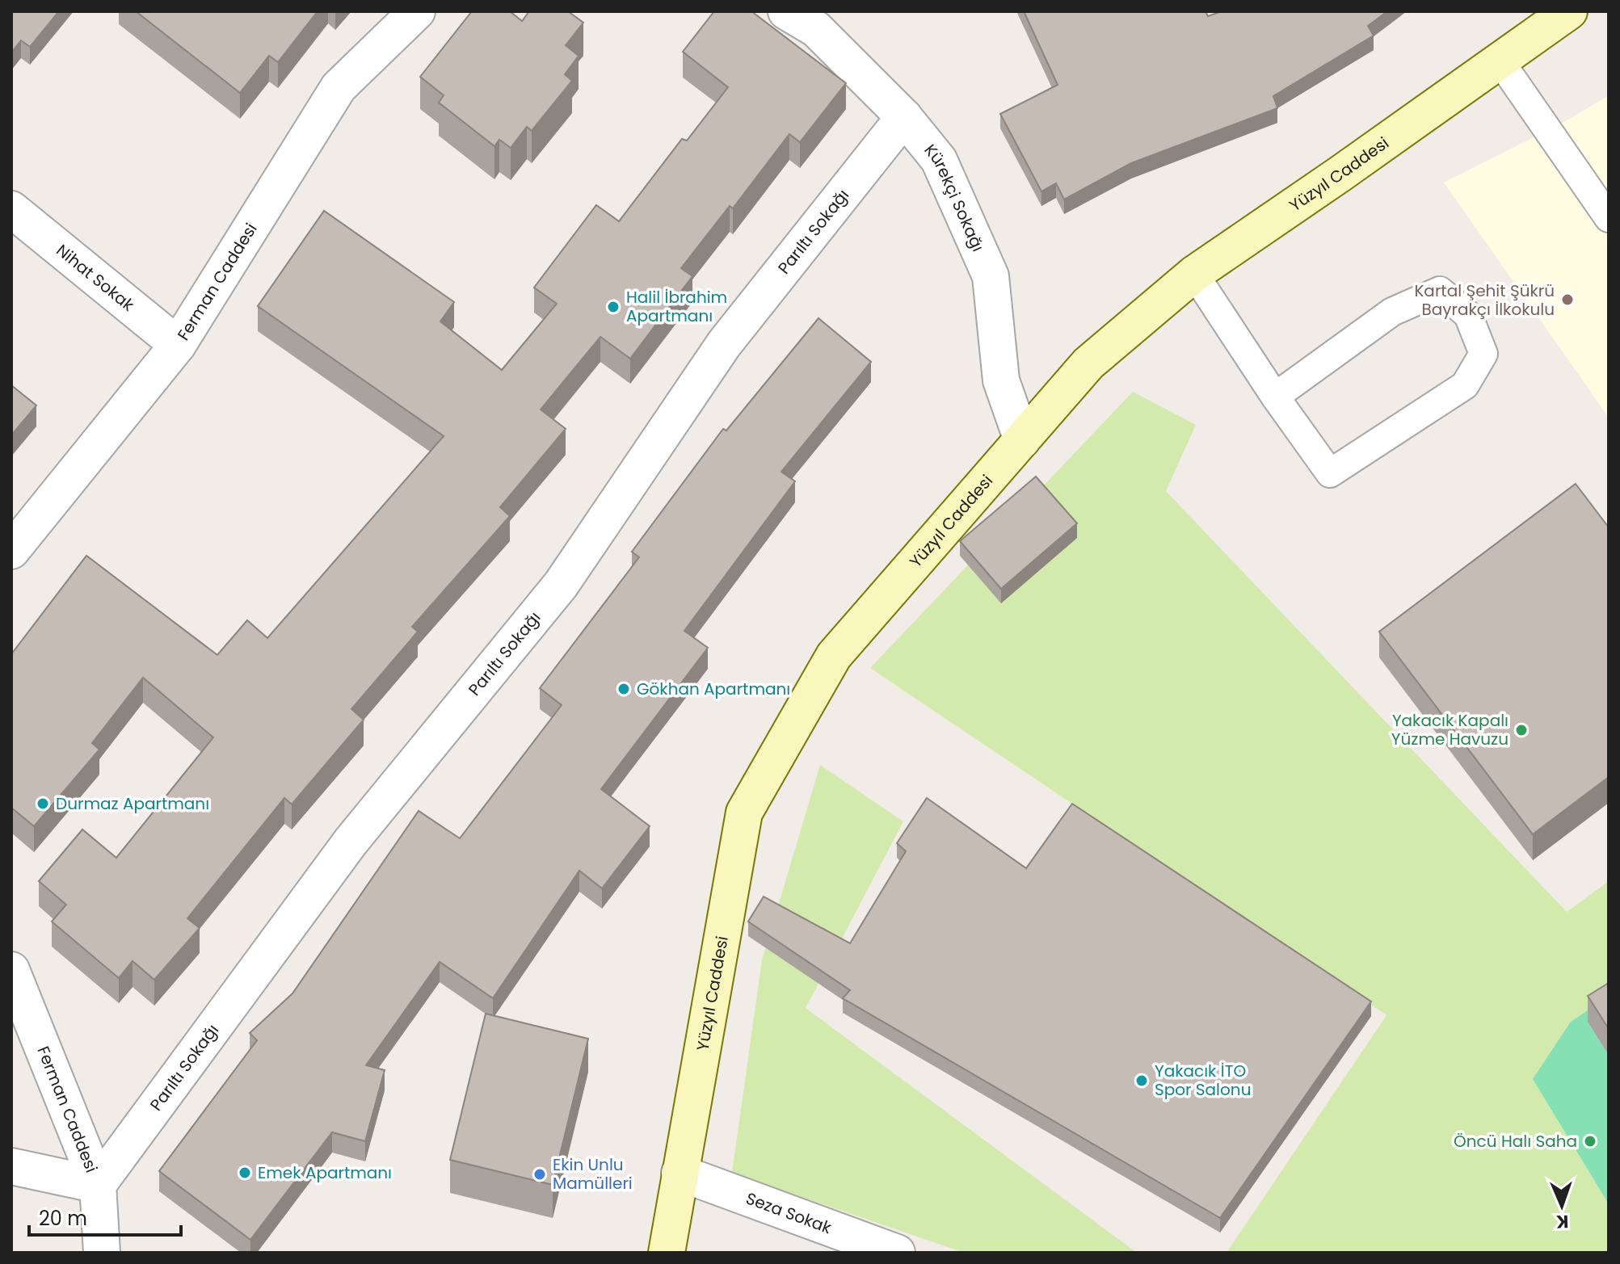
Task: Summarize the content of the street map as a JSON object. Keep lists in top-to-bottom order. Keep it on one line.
{"streets":{"street":["Yüzyıl Caddesi","Kürekçi Sokağı","Parıltı Sokağı","Nihat Sokak","Ferman Caddesi","Seza Sokak"]},"crossings":[["Yüzyıl Caddesi","Kürekçi Sokağı"],["Yüzyıl Caddesi","Seza Sokak"],["Kürekçi Sokağı","Parıltı Sokağı"],["Parıltı Sokağı","Ferman Caddesi"],["Nihat Sokak","Ferman Caddesi"]],"places":["Kartal Şehit Şükrü Bayrakçı İlkokulu","Halil İbrahim Apartmanı","Gökhan Apartmanı","Yakacık Kapalı Yüzme Havuzu","Durmaz Apartmanı","Yakacık İTO Spor Salonu","Öncü Halı Saha","Emek Apartmanı","Ekin Unlu Mamülleri"],"scale_bar":"20 m","north":"bottom"}
